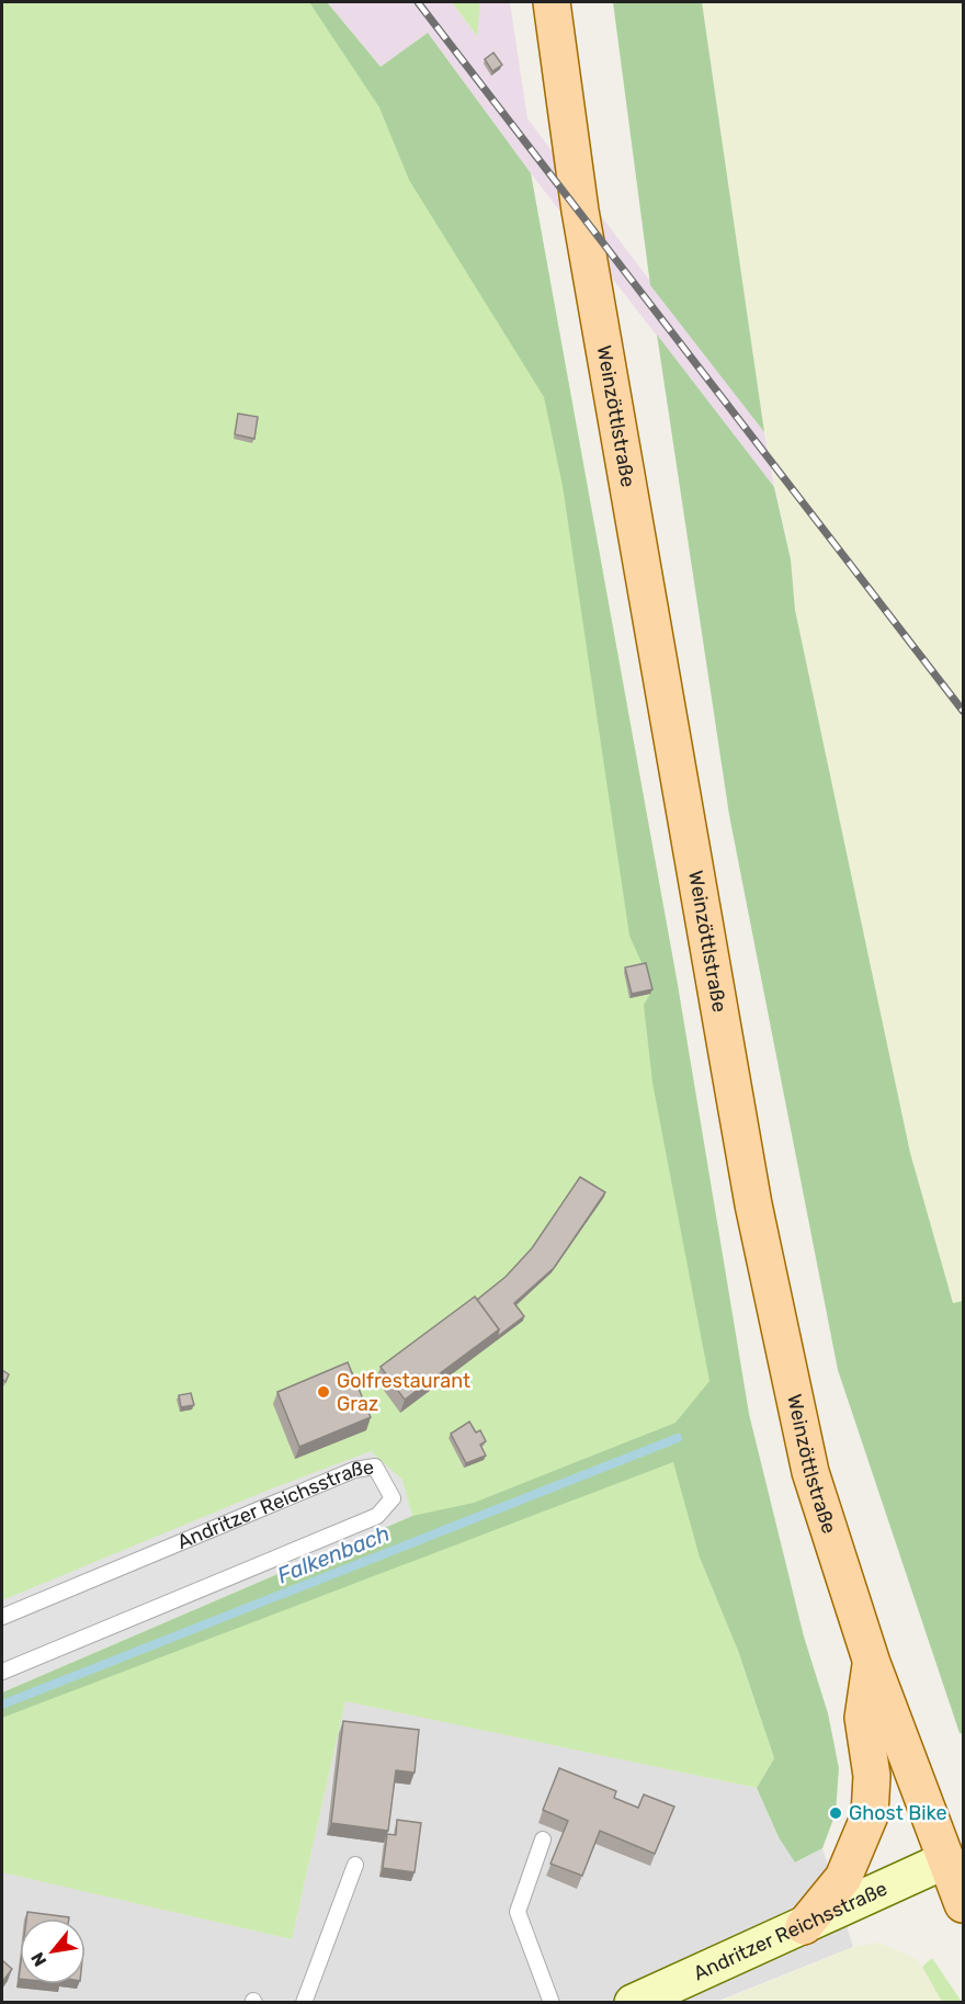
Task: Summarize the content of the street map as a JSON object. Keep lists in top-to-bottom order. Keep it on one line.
{"streets":{"main road":["Weinzöttlstraße","Andritzer Reichsstraße"]},"crossings":[["Weinzöttlstraße","Andritzer Reichsstraße"]],"water":["Falkenbach"],"places":["Golfrestaurant Graz","Ghost Bike"],"north":"bottom left"}
